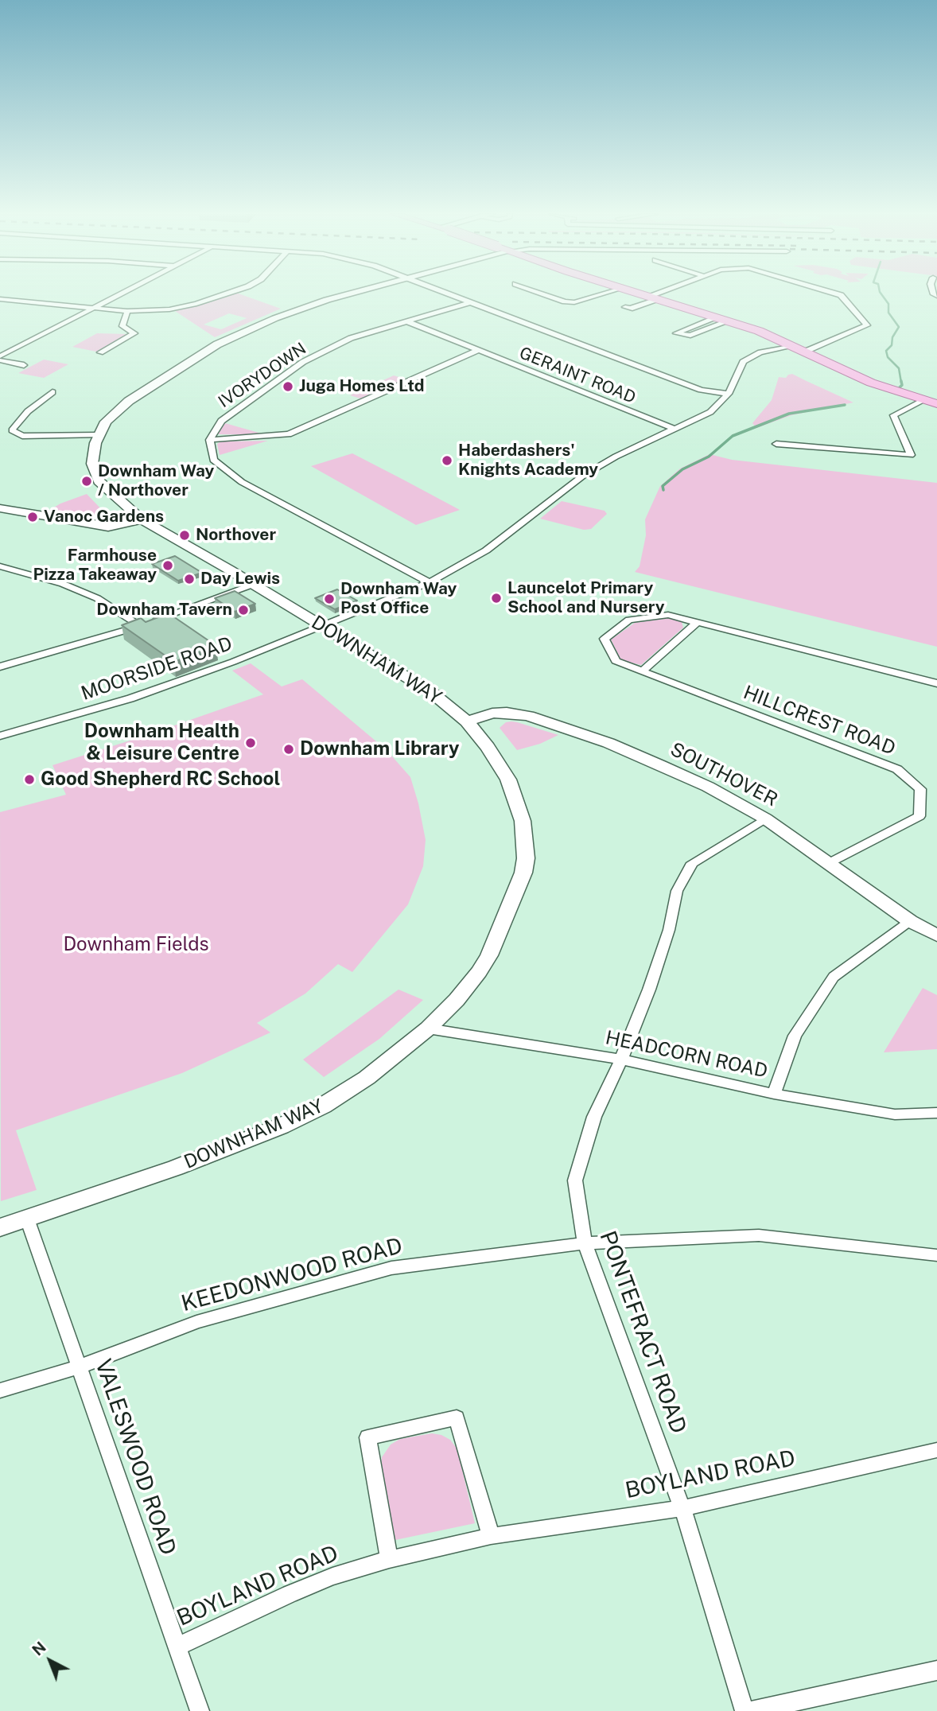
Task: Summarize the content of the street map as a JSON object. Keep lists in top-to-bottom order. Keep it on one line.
{"streets":{"street":["IVORYDOWN","GERAINT ROAD","DOWNHAM WAY","MOORSIDE ROAD","HILLCREST ROAD","SOUTHOVER","HEADCORN ROAD","KEEDONWOOD ROAD","PONTEFRACT ROAD","VALESWOOD ROAD","BOYLAND ROAD"]},"crossings":[["IVORYDOWN","GERAINT ROAD"],["GERAINT ROAD","MOORSIDE ROAD"],["DOWNHAM WAY","MOORSIDE ROAD"],["DOWNHAM WAY","SOUTHOVER"],["DOWNHAM WAY","HEADCORN ROAD"],["DOWNHAM WAY","VALESWOOD ROAD"],["HILLCREST ROAD","SOUTHOVER"],["SOUTHOVER","PONTEFRACT ROAD"],["HEADCORN ROAD","PONTEFRACT ROAD"],["KEEDONWOOD ROAD","PONTEFRACT ROAD"],["KEEDONWOOD ROAD","VALESWOOD ROAD"],["PONTEFRACT ROAD","BOYLAND ROAD"],["VALESWOOD ROAD","BOYLAND ROAD"]],"parks":["Downham Fields"],"places":["Juga Homes Ltd","Haberdashers' Knights Academy","Downham Way / Northover","Vanoc Gardens","Northover","Farmhouse Pizza Takeaway","Day Lewis","Launcelot Primary School and Nursery","Downham Way Post Office","Downham Tavern","Downham Health & Leisure Centre","Downham Library","Good Shepherd RC School"],"north":"top left"}
